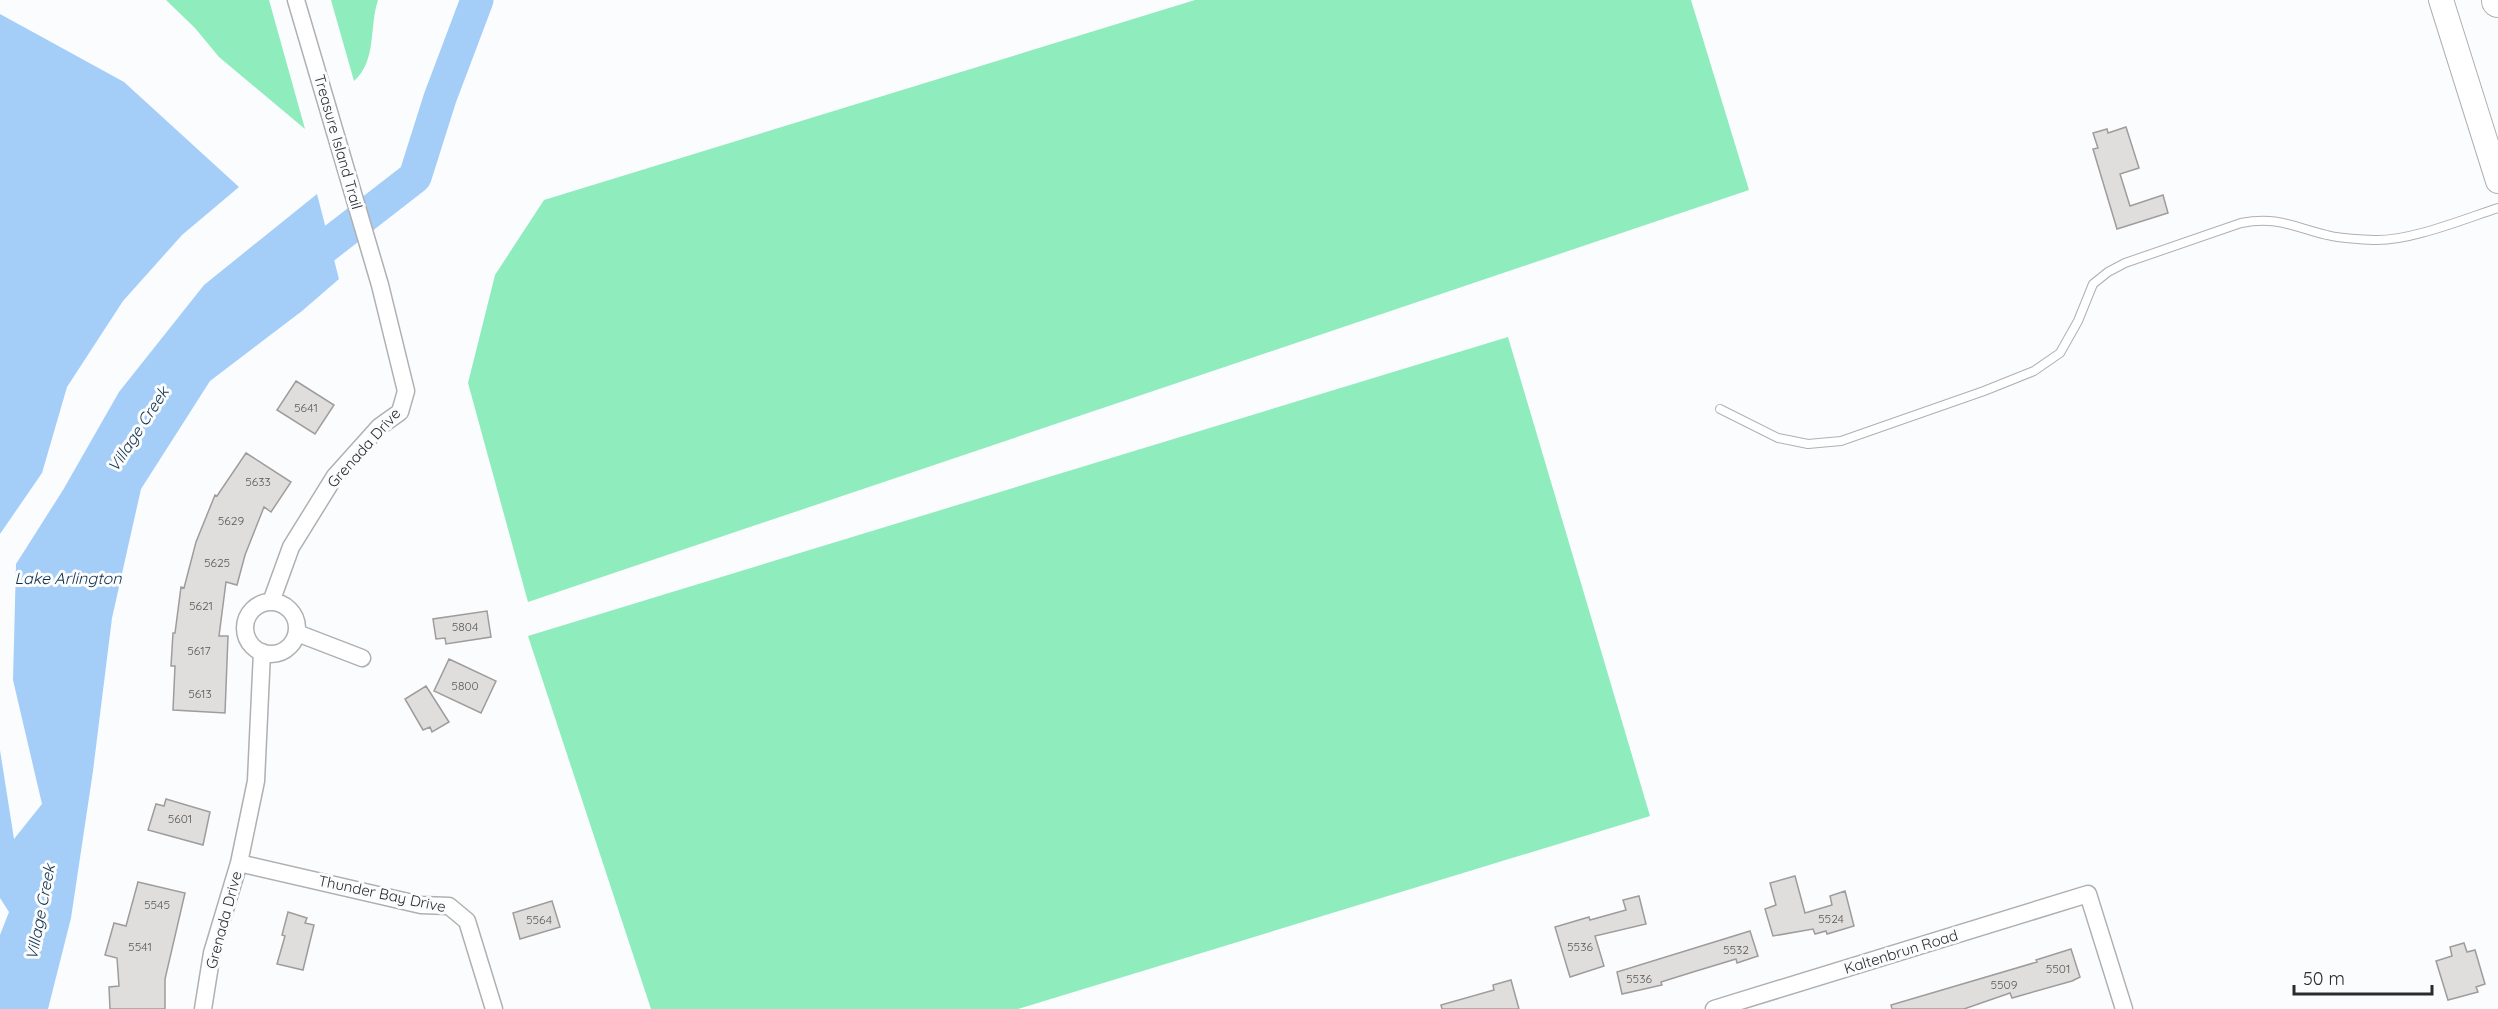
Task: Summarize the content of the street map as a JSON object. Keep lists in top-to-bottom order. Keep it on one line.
{"streets":{"street":["Treasure Island Trail","Grenada Drive","Thunder Bay Drive","Kaltenbrun Road"]},"crossings":[["Treasure Island Trail","Grenada Drive"],["Grenada Drive","Thunder Bay Drive"]],"water":["Village Creek","Lake Arlington"],"house_numbers":["5641","5633","5629","5625","5621","5804","5617","5800","5613","5601","5545","5524","5564","5541","5536","5532","5501","5536","5509"],"scale_bar":"50 m"}
